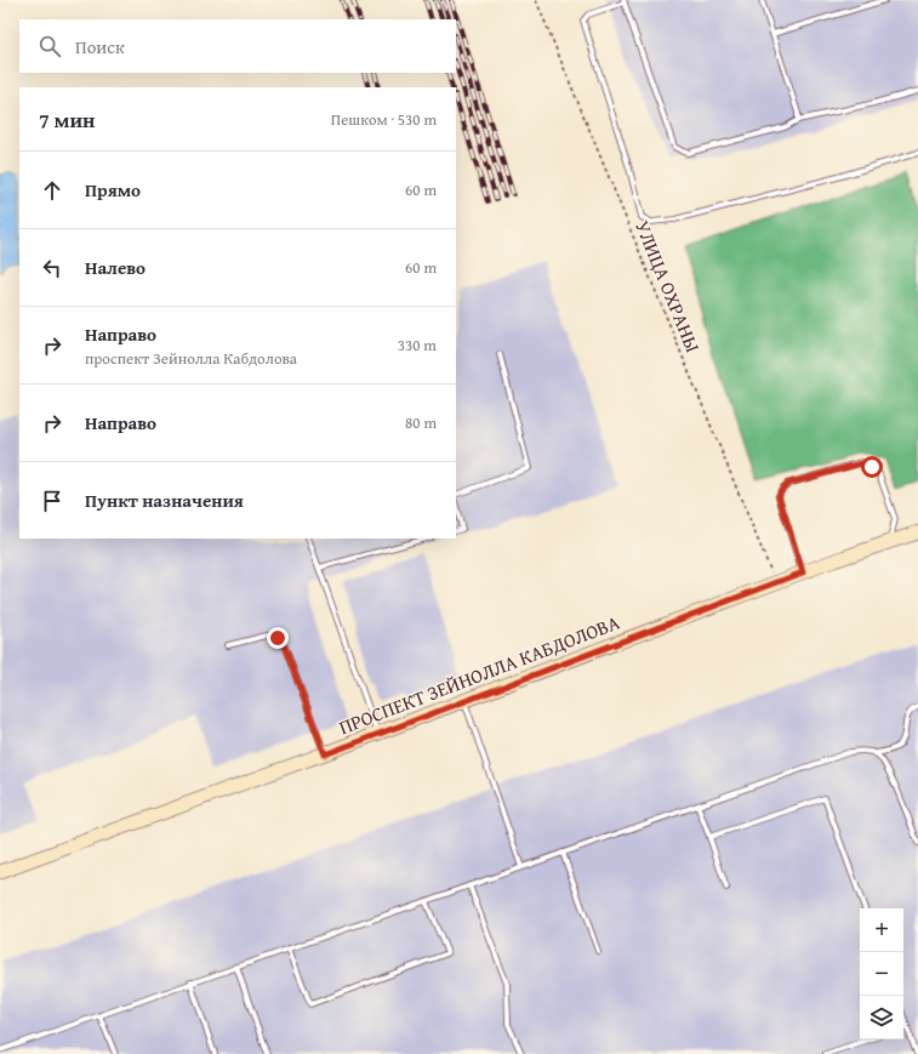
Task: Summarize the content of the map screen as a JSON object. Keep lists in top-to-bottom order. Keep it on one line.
{"streets":{"main road":["ПРОСПЕКТ ЗЕЙНОЛЛА КАБДОЛОВА"],"path":["УЛИЦА ОХРАНЫ"]},"crossings":[["УЛИЦА ОХРАНЫ","ПРОСПЕКТ ЗЕЙНОЛЛА КАБДОЛОВА"]],"page":{"search":"Поиск","heading":["7 мин","Пешком · 530 m"],"list":[["Прямо","60 m"],["Налево","60 m"],["Направо","проспект Зейнолла Кабдолова","330 m"],["Направо","80 m"],"Пункт назначения"],"map_buttons":["+","−"]}}
